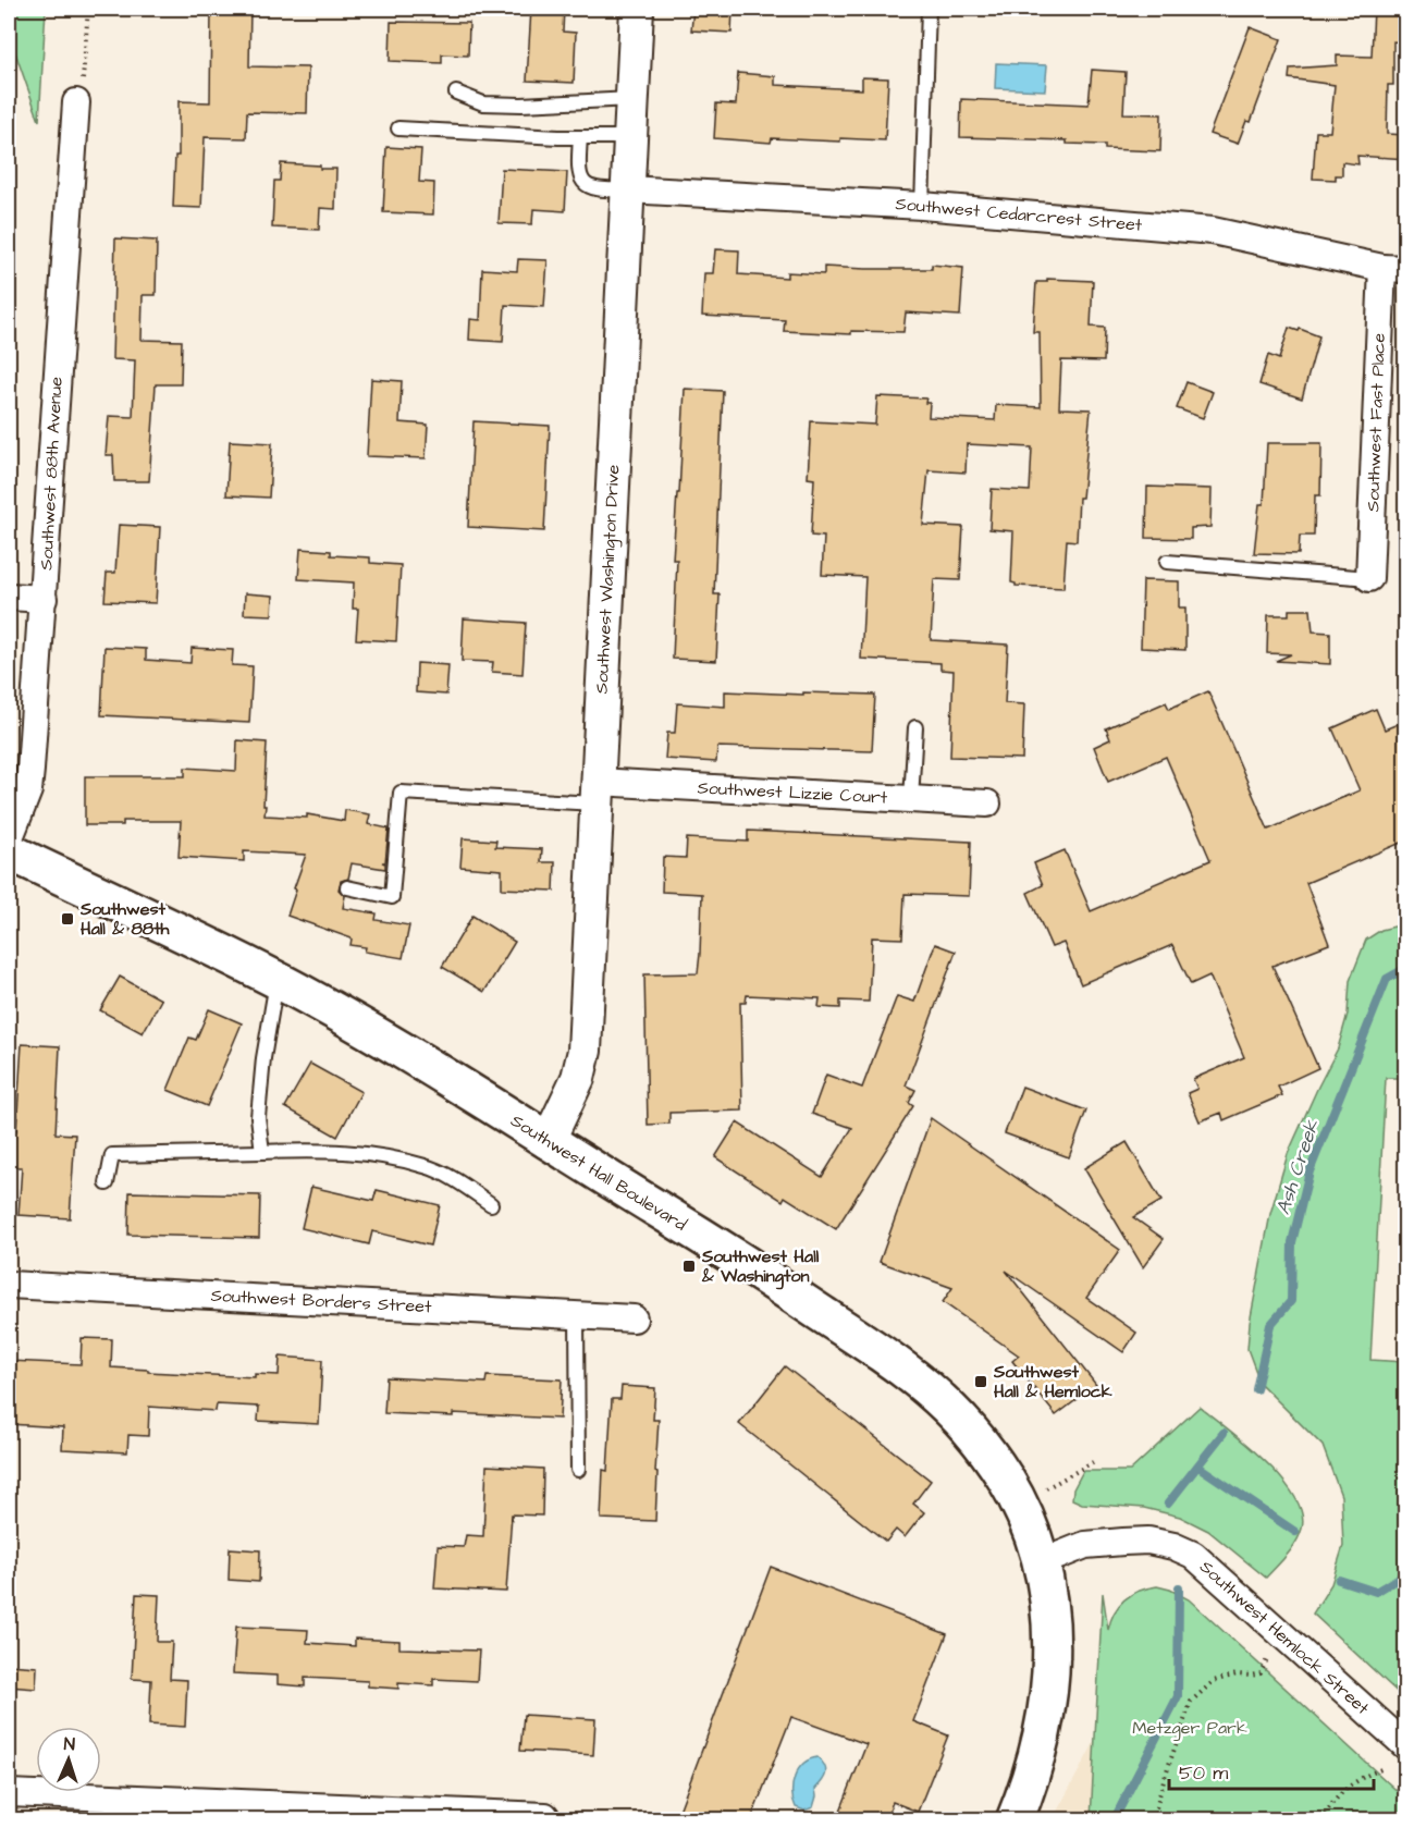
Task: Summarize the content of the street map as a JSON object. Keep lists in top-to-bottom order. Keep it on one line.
{"streets":{"main road":["Southwest Hall Boulevard"],"street":["Southwest Cedarcrest Street","Southwest Fast Place","Southwest 88th Avenue","Southwest Washington Drive","Southwest Lizzie Court","Southwest Borders Street","Southwest Hemlock Street"]},"crossings":[["Southwest Cedarcrest Street","Southwest Fast Place"],["Southwest Cedarcrest Street","Southwest Washington Drive"],["Southwest Washington Drive","Southwest Lizzie Court"],["Southwest Washington Drive","Southwest Hall Boulevard"],["Southwest Hall Boulevard","Southwest Hemlock Street"]],"water":["Ash Creek"],"parks":["Metzger Park"],"places":{"transit":["Southwest Hall & 88th","Southwest Hall & Washington","Southwest Hall & Hemlock"]},"scale_bar":"50 m","north":"top"}
